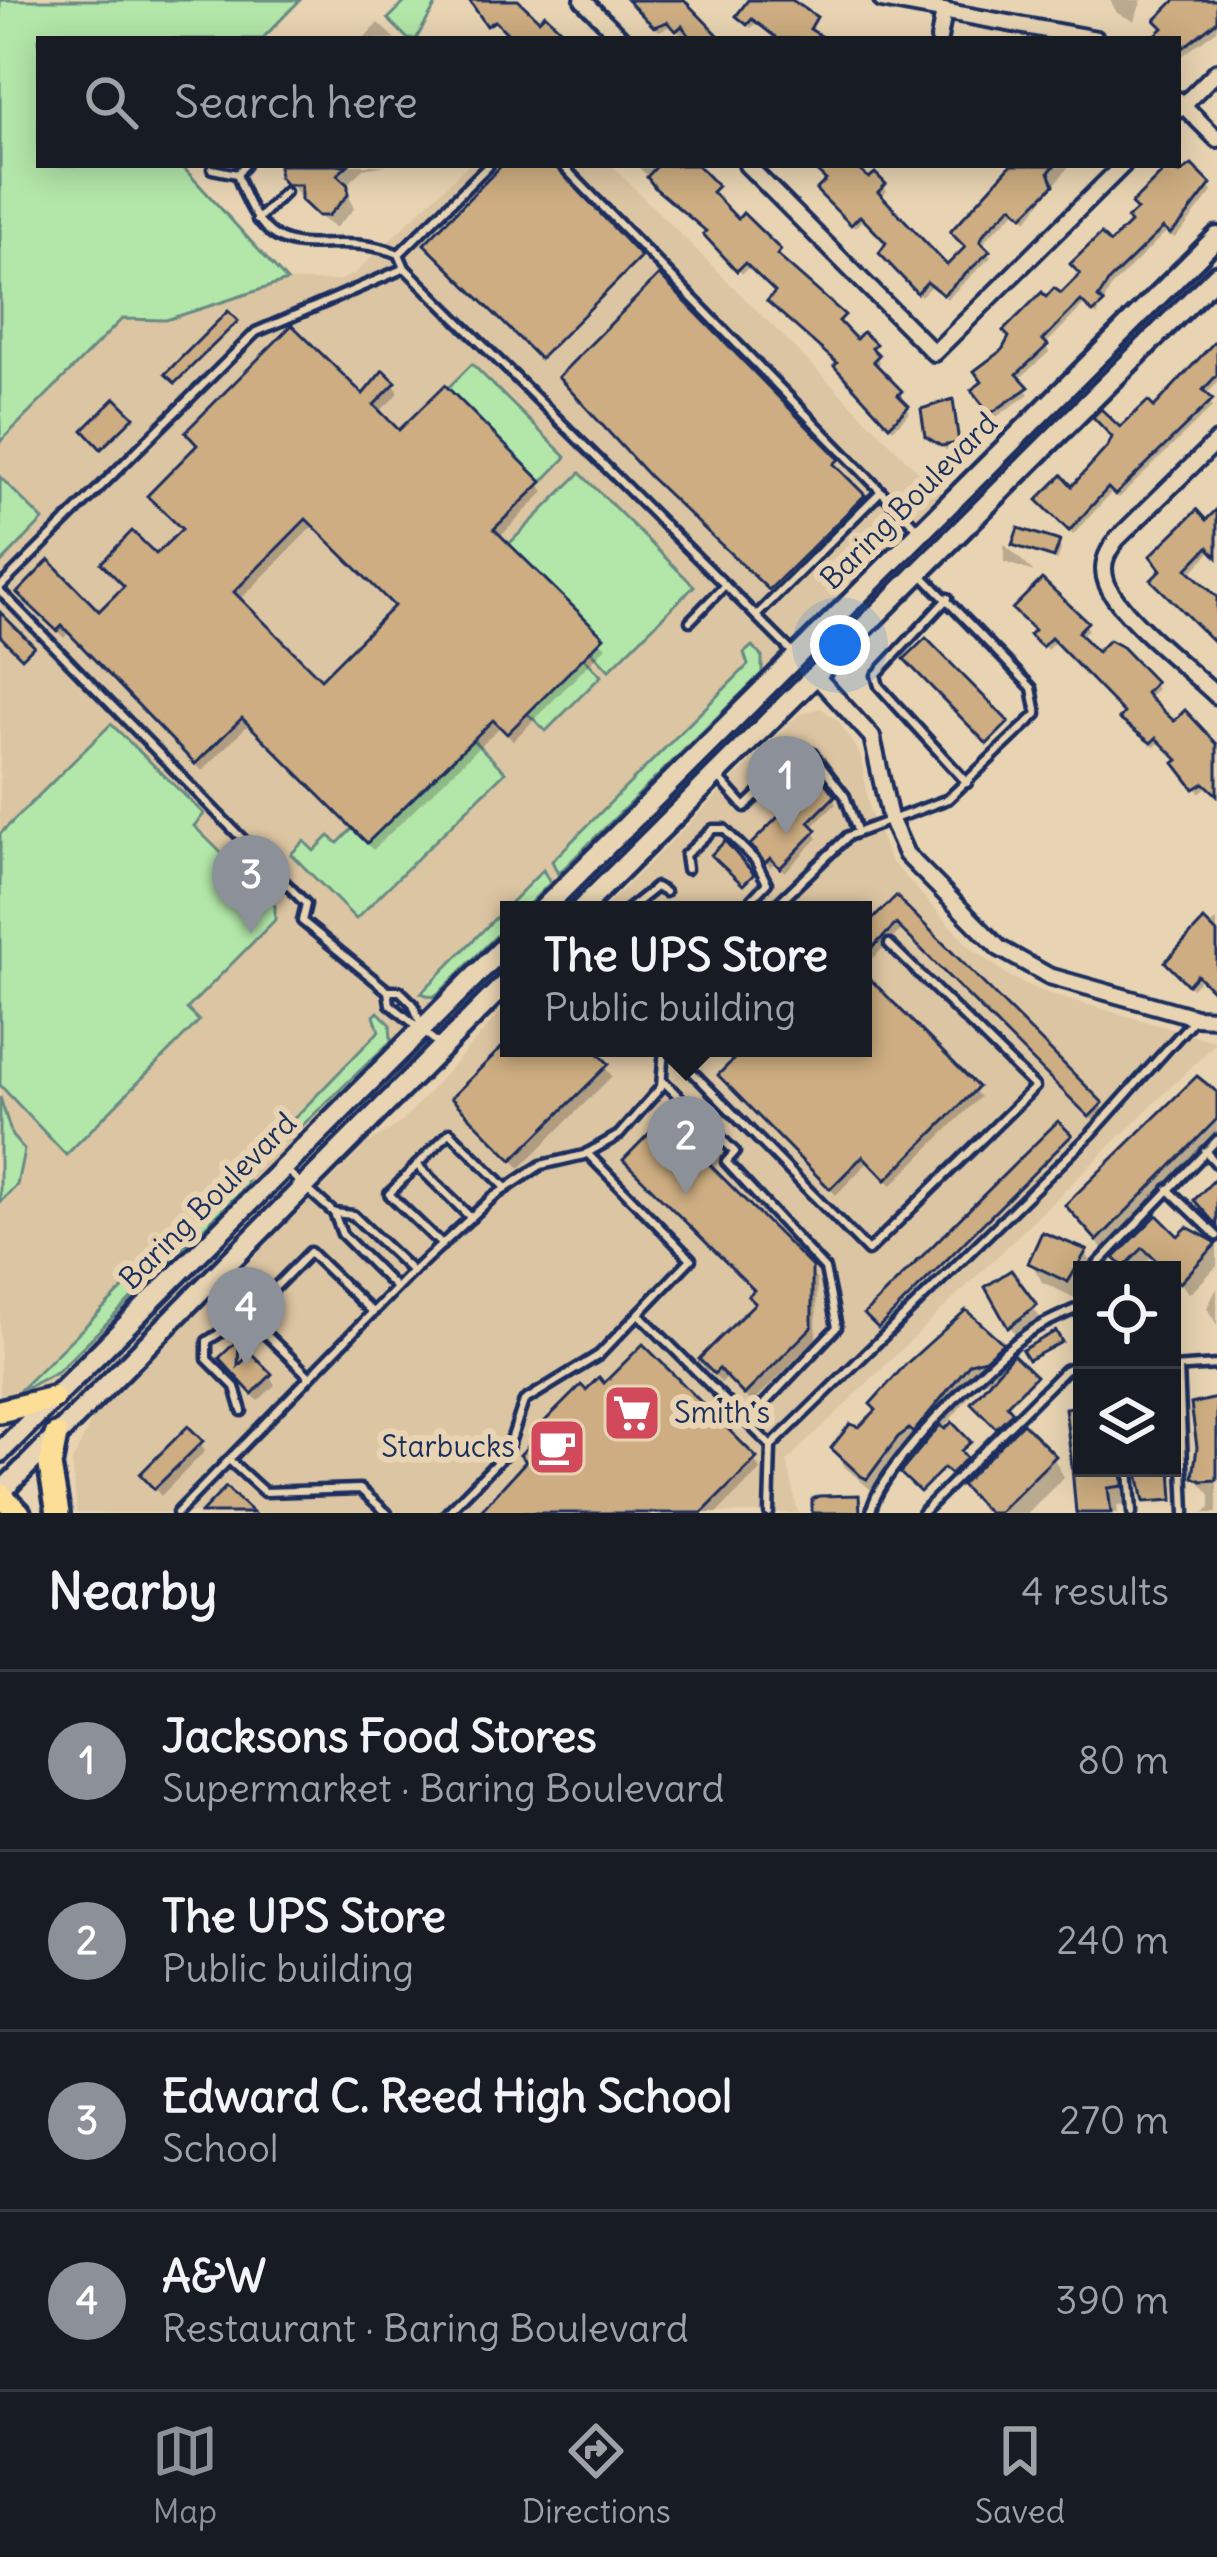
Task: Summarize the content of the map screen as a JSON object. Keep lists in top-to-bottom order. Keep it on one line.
{"streets":{"main road":["Baring Boulevard"]},"places":{"supermarket":["Smith's"],"cafe":["Starbucks"]},"page":{"search":"Search here","pins":["1","3","2","4"],"popup":["The UPS Store","Public building"],"heading":["Nearby","4 results"],"list":[{"mark":"1","name":"Jacksons Food Stores","note":"Supermarket · Baring Boulevard","value":"80 m"},{"mark":"2","name":"The UPS Store","note":"Public building","value":"240 m"},{"mark":"3","name":"Edward C. Reed High School","note":"School","value":"270 m"},{"mark":"4","name":"A&W","note":"Restaurant · Baring Boulevard","value":"390 m"}],"nav":["Map","Directions","Saved"]}}
